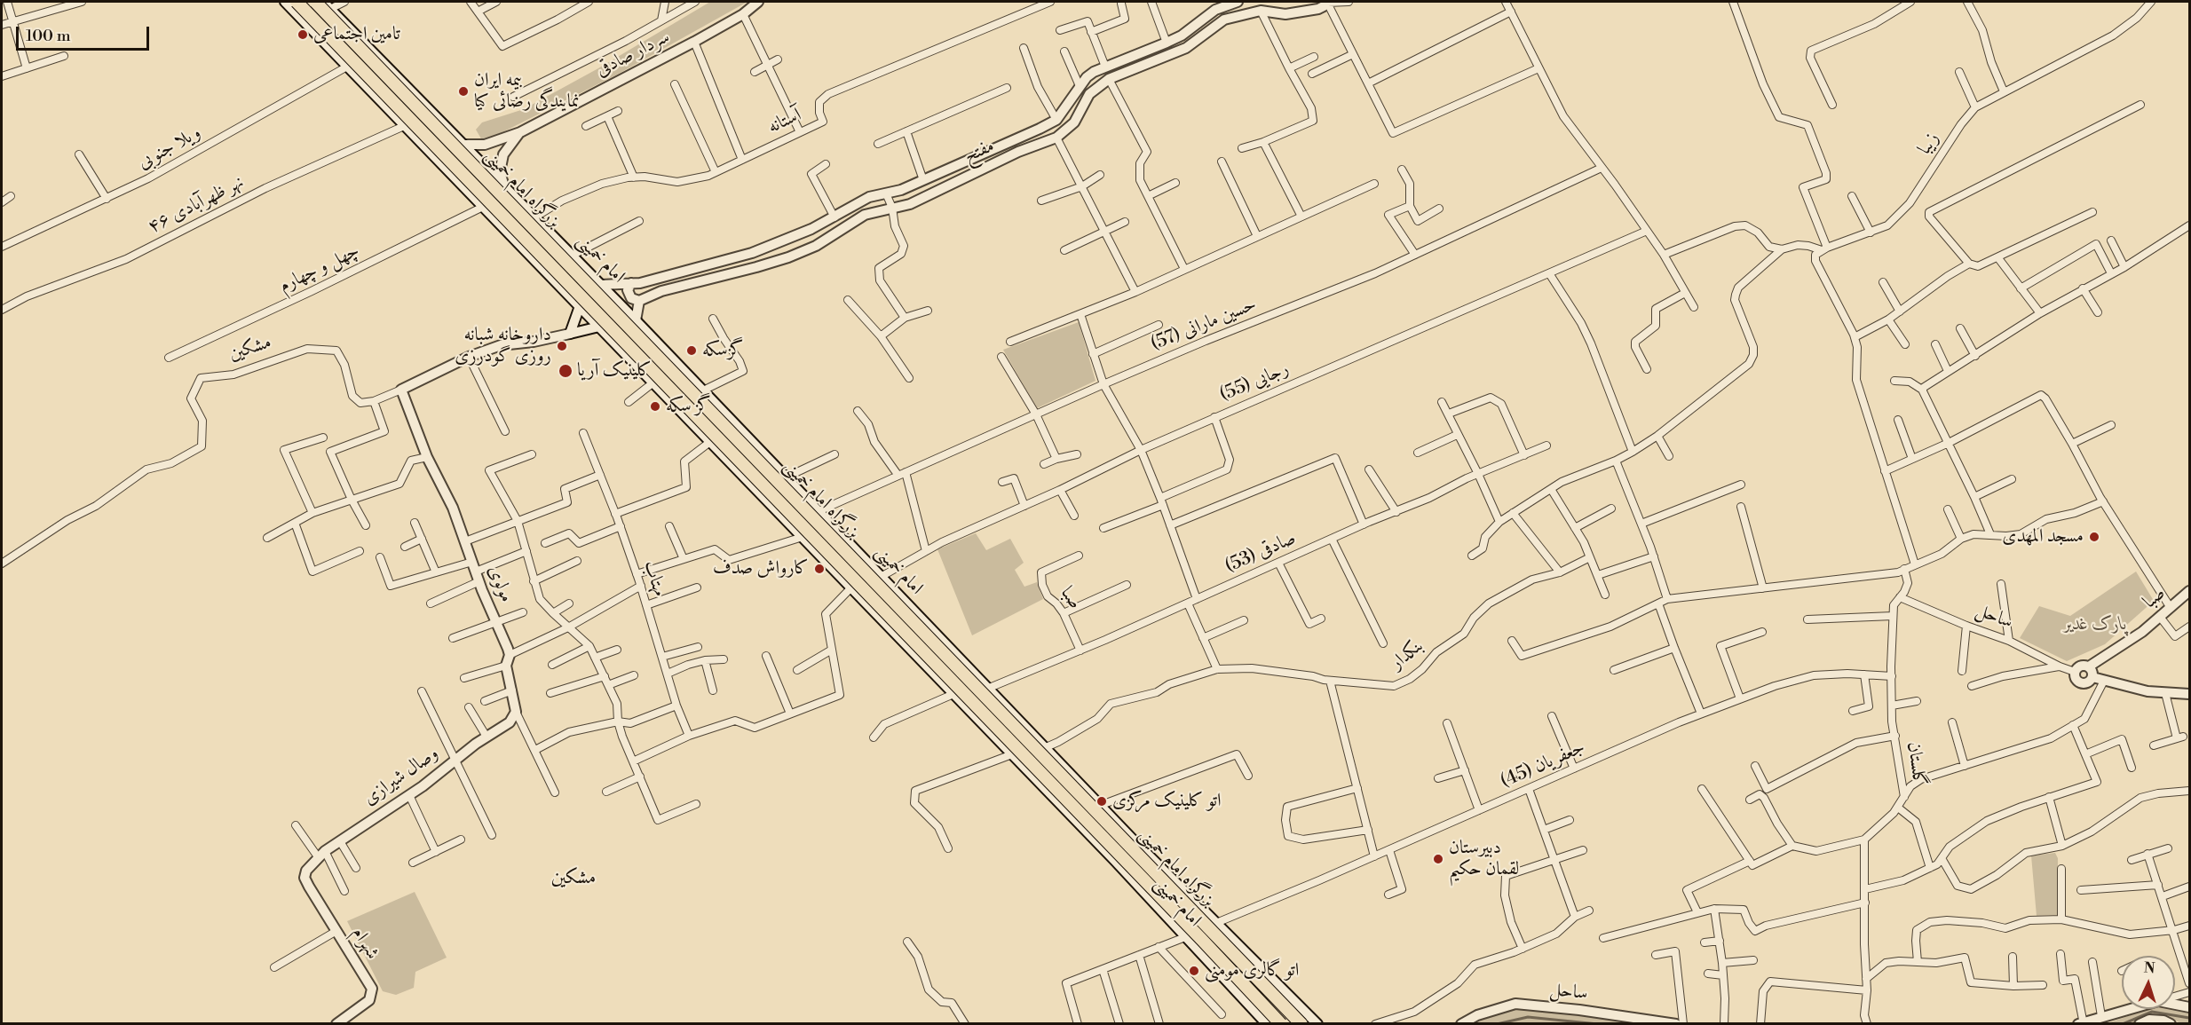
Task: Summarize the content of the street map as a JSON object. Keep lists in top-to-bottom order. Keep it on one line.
{"streets":{"highway":["بزرگراه امام خمینی"],"street":["سردار صادقی","آستانه","زیبا","ویلا جنوبی","مفتح","نهر ظهرآبادی ۴۶","امام خمینی","چهل و چهارم","حسین مارانی (57)","مشکین","رجایی (55)","صادقی (53)","مهتاب","مولوی","صبا","ساحل","بنکدار","گلستان","جعفریان (45)","وصال شیرازی","شهرام"]},"crossings":[["سردار صادقی","امام خمینی"],["آستانه","امام خمینی"],["ویلا جنوبی","امام خمینی"],["مفتح","امام خمینی"],["نهر ظهرآبادی ۴۶","امام خمینی"],["امام خمینی","چهل و چهارم"],["امام خمینی","حسین مارانی (57)"],["امام خمینی","رجایی (55)"],["امام خمینی","صادقی (53)"],["امام خمینی","بنکدار"],["امام خمینی","جعفریان (45)"],["صادقی (53)","صبا"],["صبا","ساحل"],["ساحل","گلستان"],["گلستان","جعفریان (45)"],["وصال شیرازی","شهرام"]],"districts":["مشکین"],"parks":["پارک غدیر"],"places":["تامین اجتماعی","بیمه ایران نمایندگی رضائی کيا","داروخانه شبانه روزی گودرزی","گزسکه","کلینیک آریا","گز سکه","مسجد المهدی","کارواش صدف","اتو کلینیک مرکزی","دبیرستان لقمان حکیم","اتو گالری مومنی"],"scale_bar":"100 m","north":"top"}
